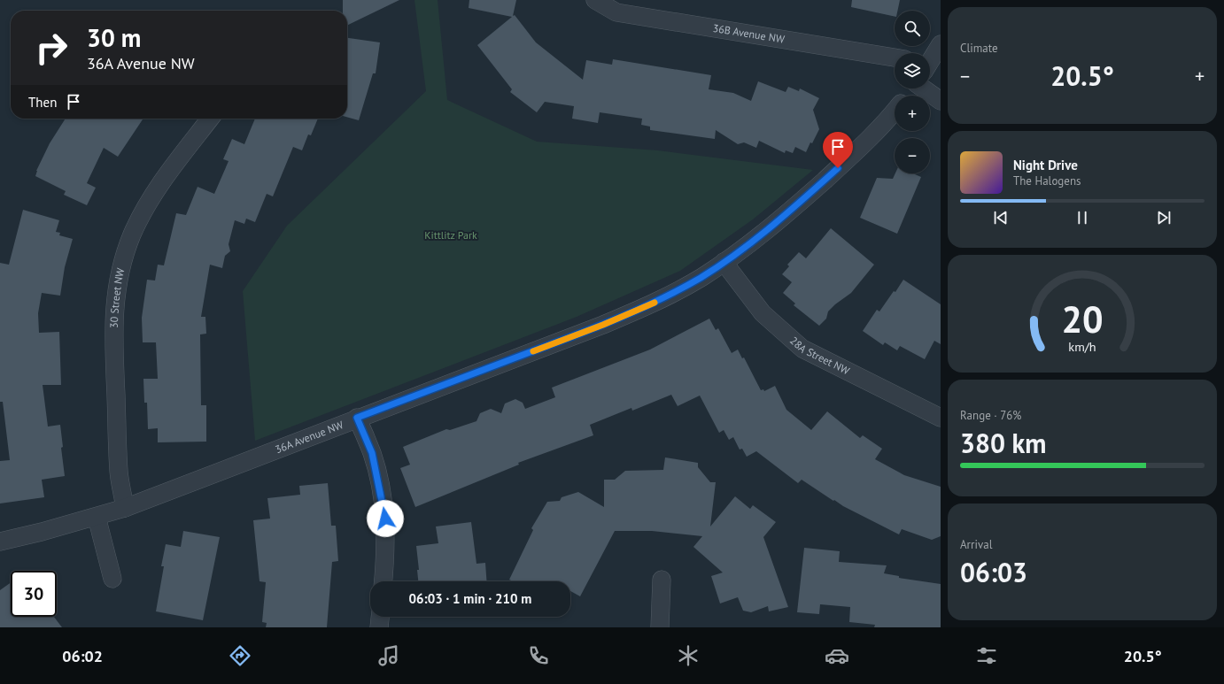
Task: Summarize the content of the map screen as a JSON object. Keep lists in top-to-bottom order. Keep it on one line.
{"streets":{"street":["36B Avenue NW","30 Street NW","28A Street NW","36A Avenue NW"]},"crossings":[["30 Street NW","36A Avenue NW"],["28A Street NW","36A Avenue NW"]],"parks":["Kittlitz Park"],"page":{"tile":["Climate",["Range · 76%","380 km"],["Arrival","06:03"]],"map_buttons":["+","−"],"turn":["30 m","36A Avenue NW"],"heat":["−","20.5°","+"],"then":"Then","song":["Night Drive","The Halogens"],"limit":"30","trip":"06:03 · 1 min · 210 m","tabs":["06:02","20.5°"],"gauge":["20","km/h"]}}
